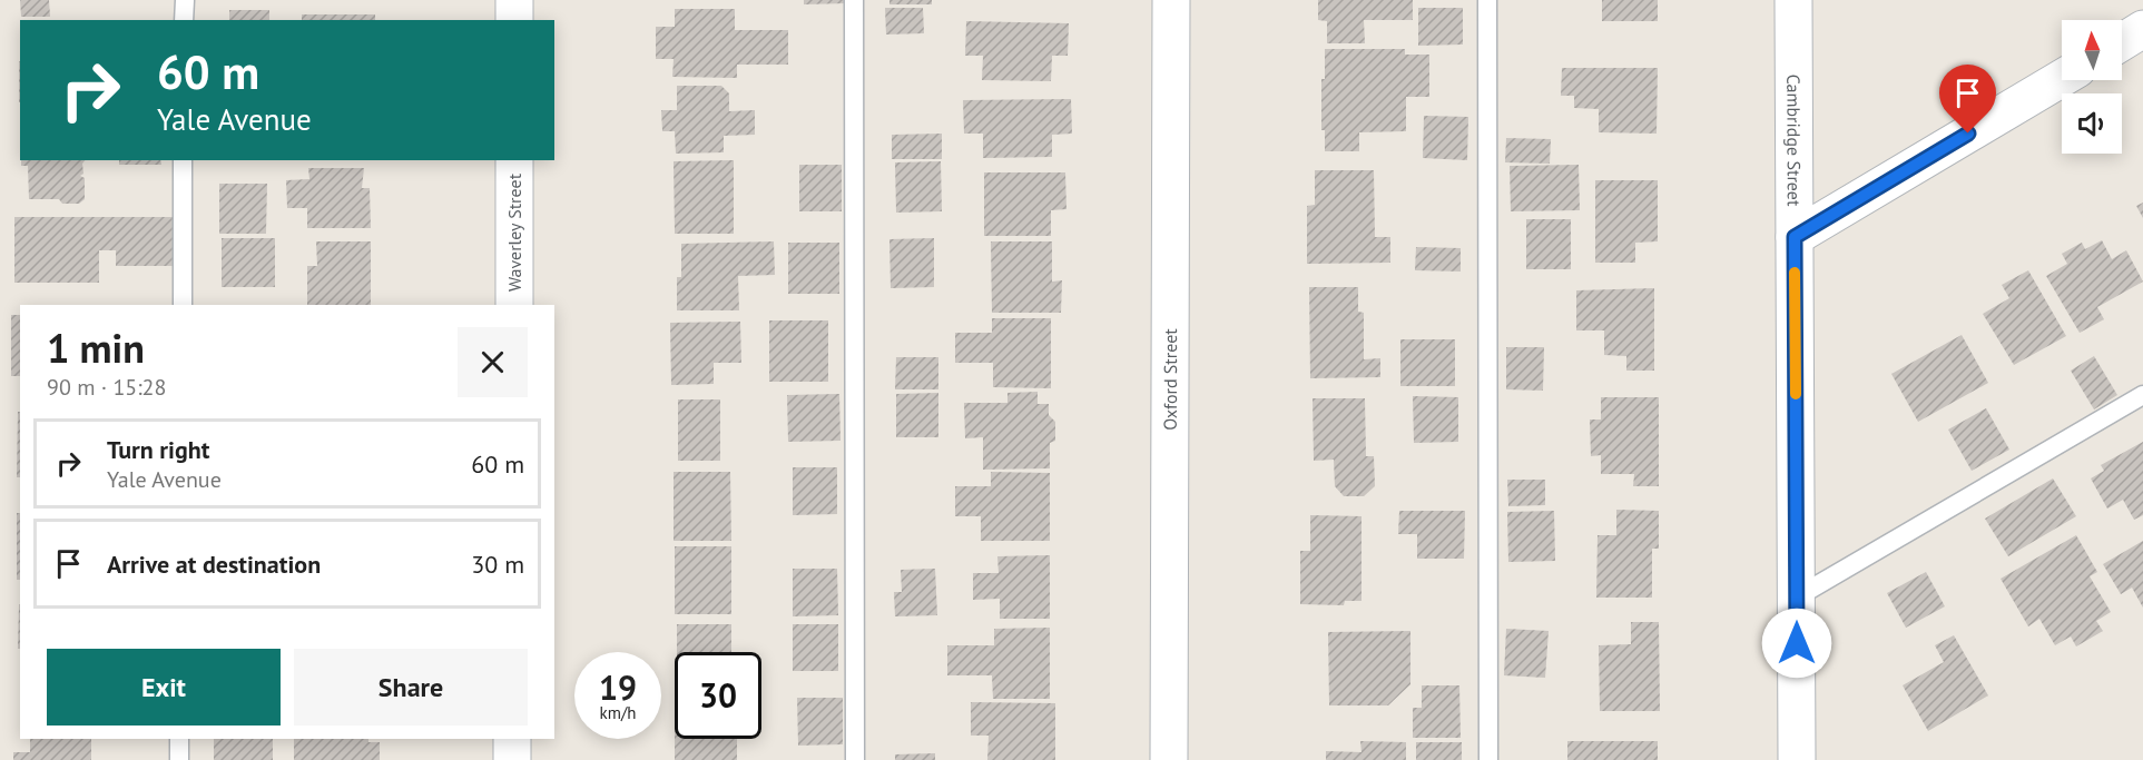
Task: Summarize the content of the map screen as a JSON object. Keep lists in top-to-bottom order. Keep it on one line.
{"streets":{"street":["Cambridge Street","Waverley Street","Oxford Street"]},"north":"top","page":{"turn":["60 m","Yale Avenue"],"heading":["1 min","90 m · 15:28"],"list":[{"name":"Turn right","note":"Yale Avenue","value":"60 m"},{"name":"Arrive at destination","value":"30 m"}],"buttons":["Exit","Share"],"speed":"19 km/h","limit":"30"}}
